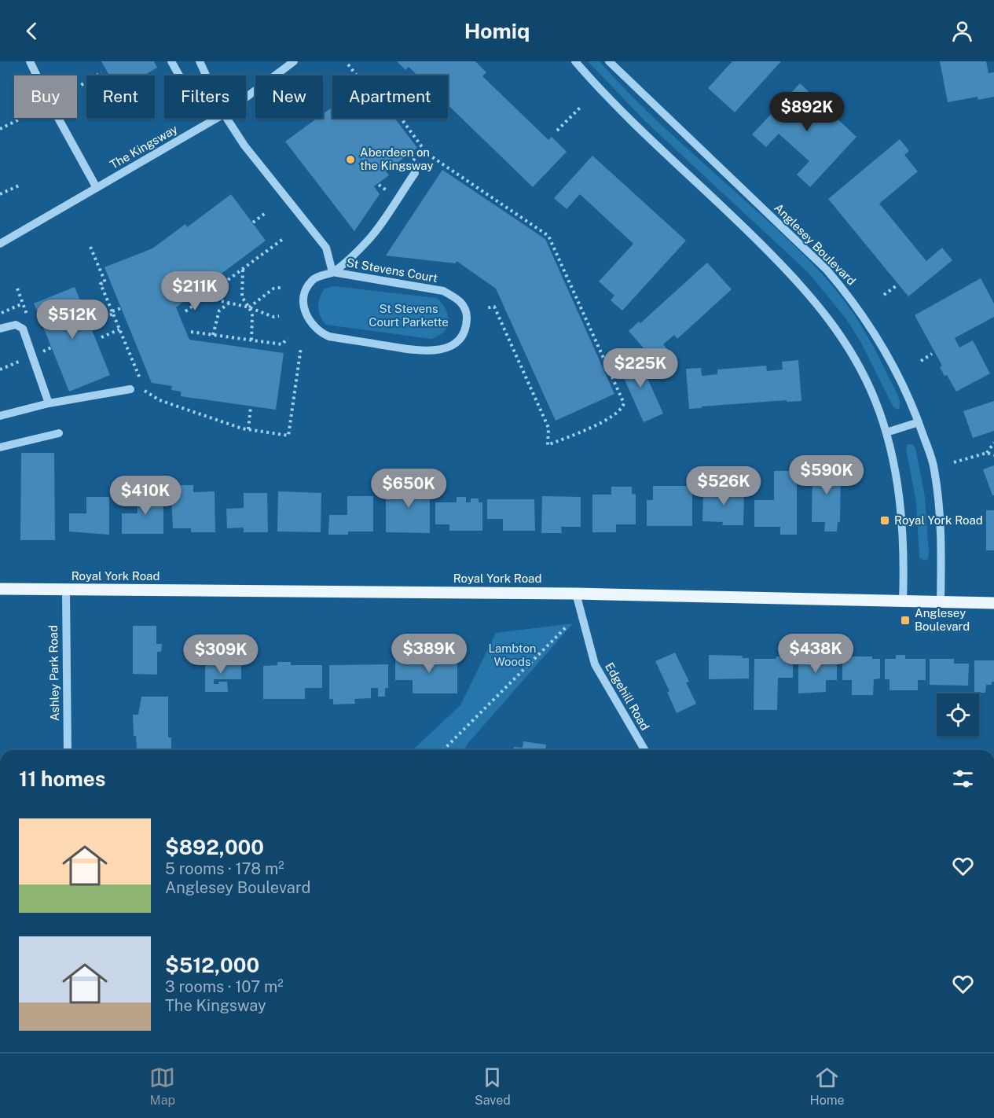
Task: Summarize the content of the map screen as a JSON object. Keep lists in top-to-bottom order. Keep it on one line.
{"streets":{"main road":["Royal York Road"],"street":["The Kingsway","Anglesey Boulevard","St Stevens Court","Ashley Park Road","Edgehill Road"]},"crossings":[["Anglesey Boulevard","Royal York Road"],["Royal York Road","Ashley Park Road"],["Royal York Road","Edgehill Road"]],"parks":["St Stevens Court Parkette","Lambton Woods"],"places":{"other":["Aberdeen on the Kingsway"],"transit":["Royal York Road","Anglesey Boulevard"]},"page":{"header":"Homiq","chip":["Buy","Rent","Filters","New","Apartment"],"price":["$892K","$211K","$512K","$225K","$590K","$526K","$650K","$410K","$389K","$438K","$309K"],"heading":"11 homes","list":[{"name":"$892,000","note":"5 rooms · 178 m² · Anglesey Boulevard"},{"name":"$512,000","note":"3 rooms · 107 m² · The Kingsway"}],"tabs":["Map","Saved","Home"]}}
